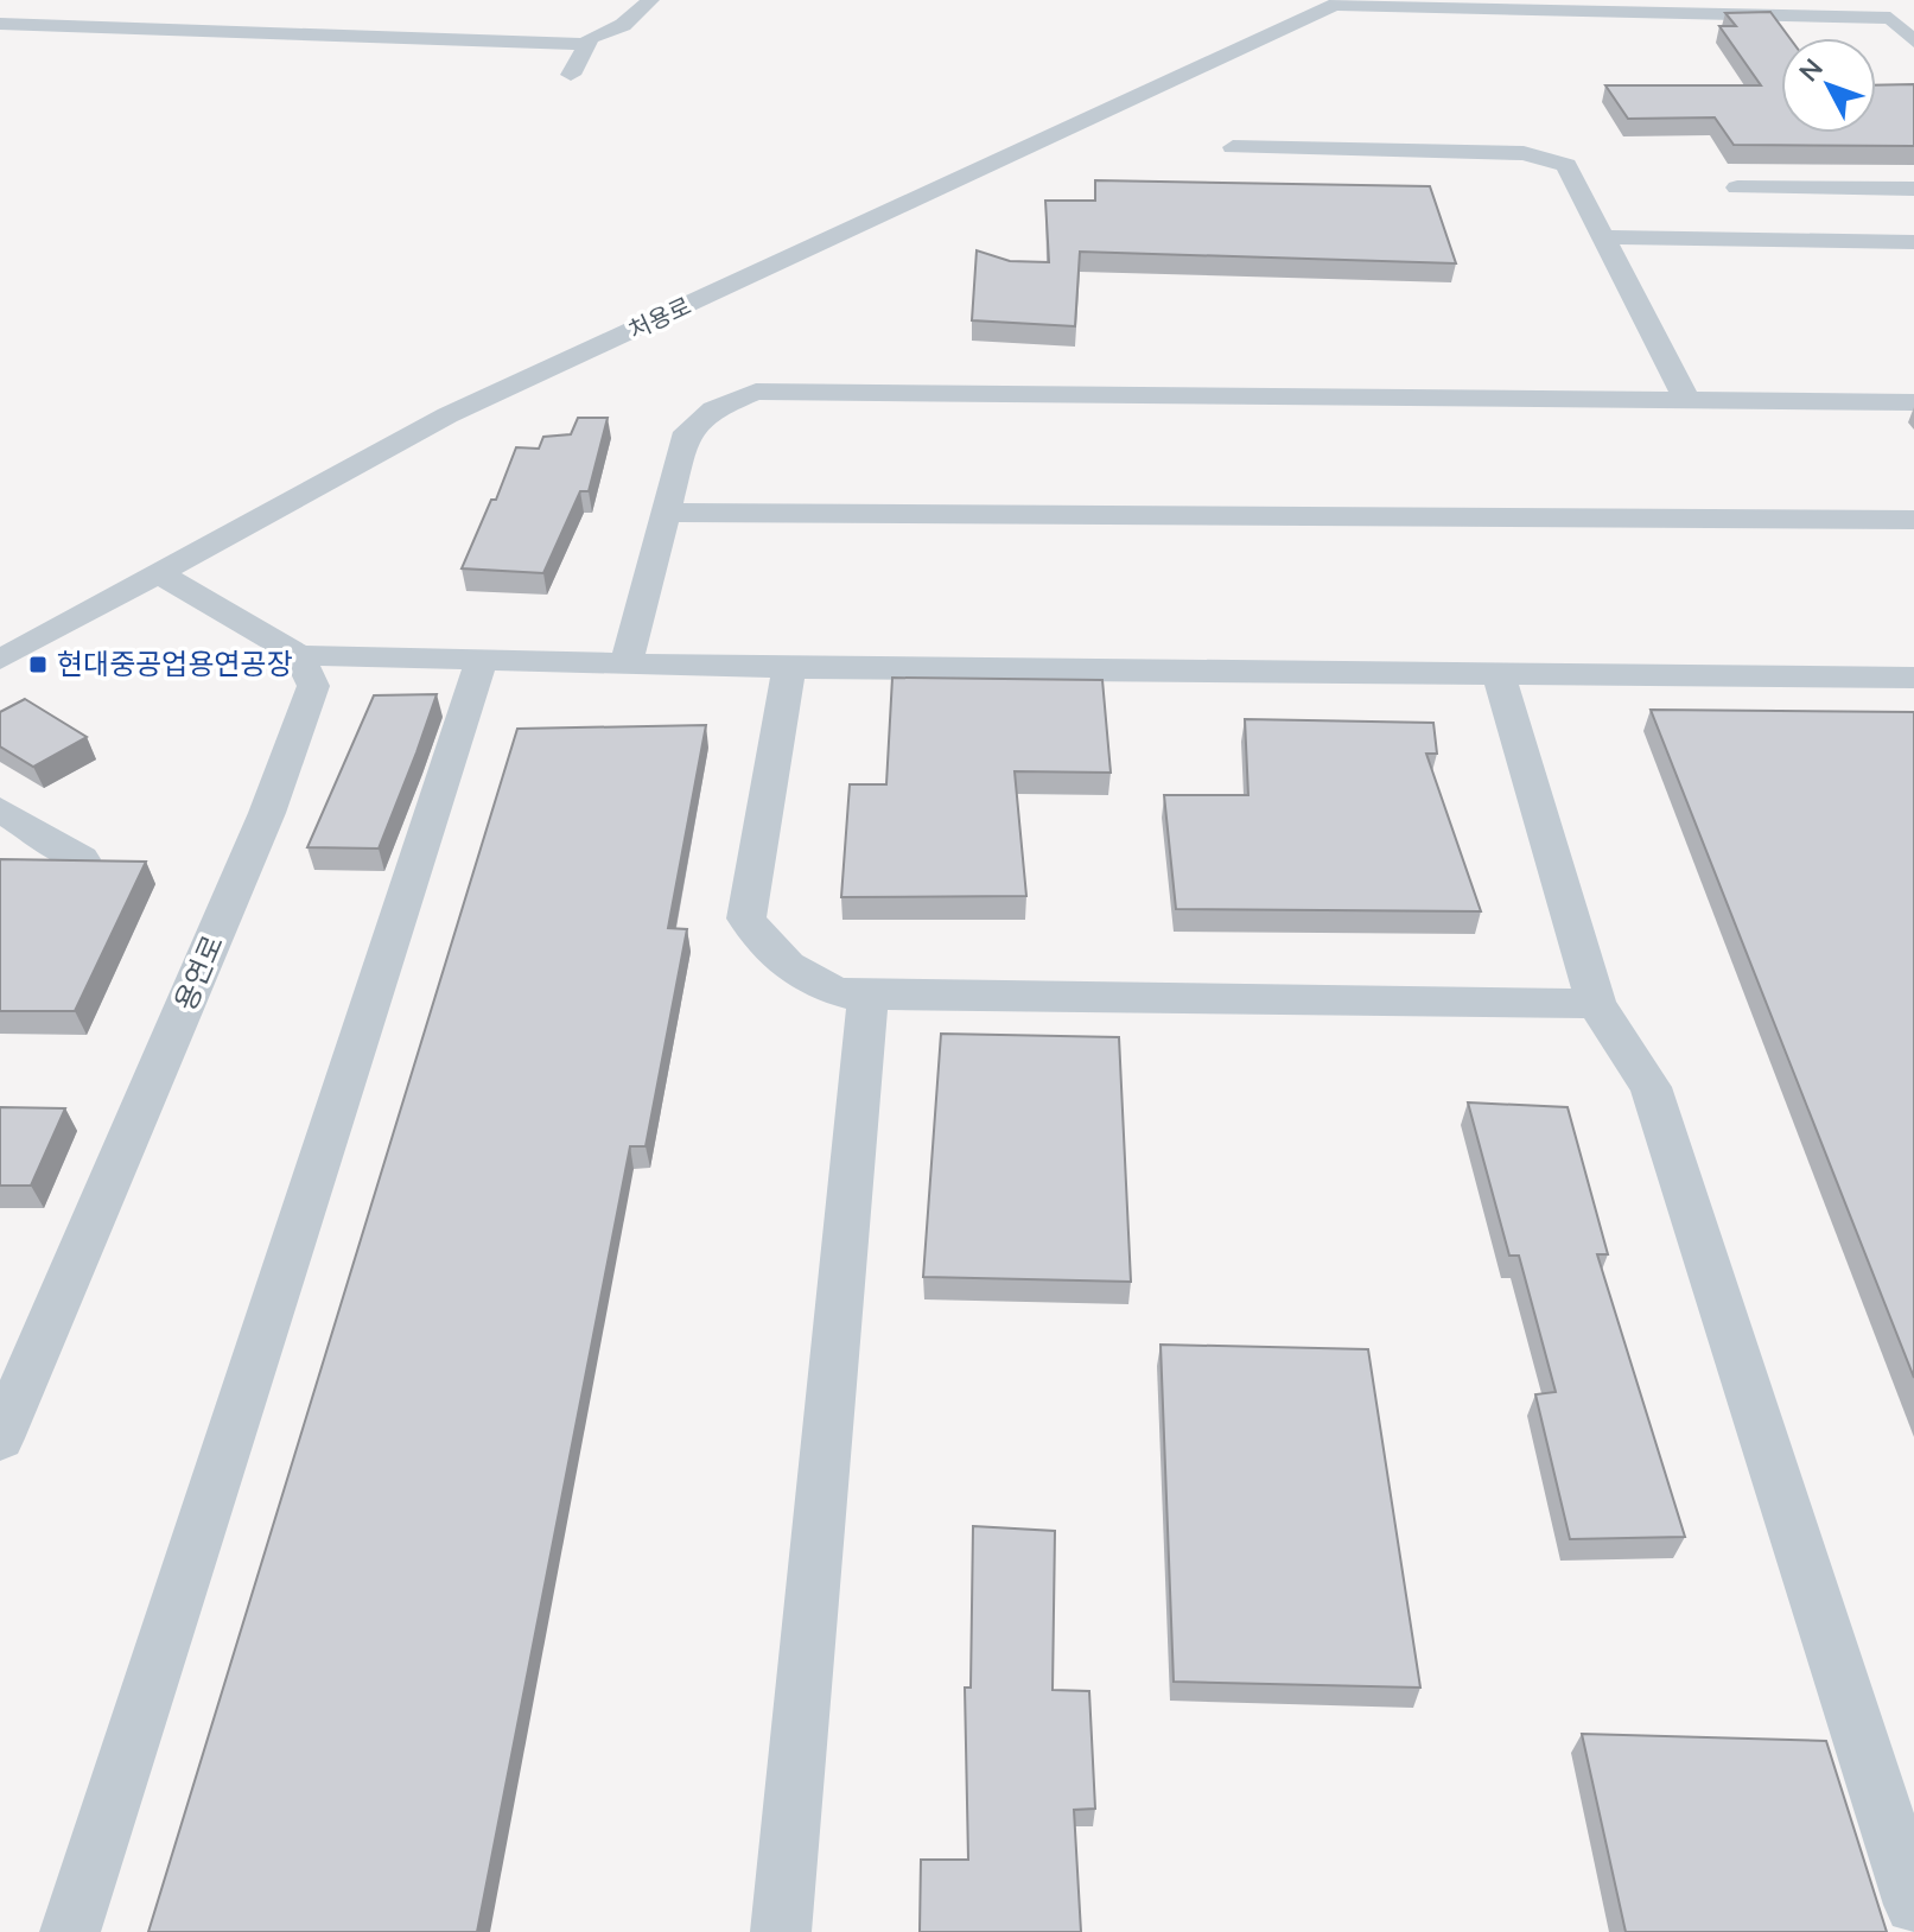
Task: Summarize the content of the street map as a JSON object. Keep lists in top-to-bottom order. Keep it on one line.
{"streets":{"street":["처용로","용연로"]},"places":{"transit":["현대중공업용연공장"]},"north":"top left"}
